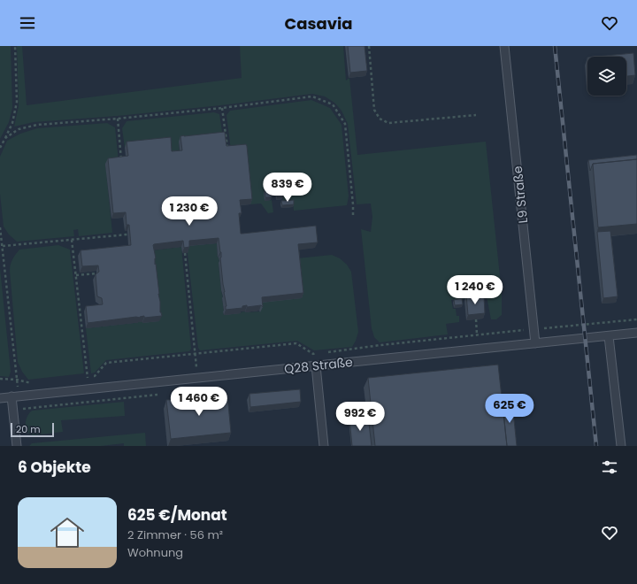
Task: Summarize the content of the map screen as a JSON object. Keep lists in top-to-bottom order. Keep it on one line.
{"streets":{"lane":["L9 Straße","Q28 Straße"]},"crossings":[["L9 Straße","Q28 Straße"]],"scale_bar":"20 m","page":{"header":"Casavia","price":["839 €","1 230 €","1 240 €","1 460 €","625 €","992 €"],"scale":"20 m","heading":"6 Objekte","list":[{"name":"625 €/Monat","note":"2 Zimmer · 56 m² · Wohnung"}]}}
